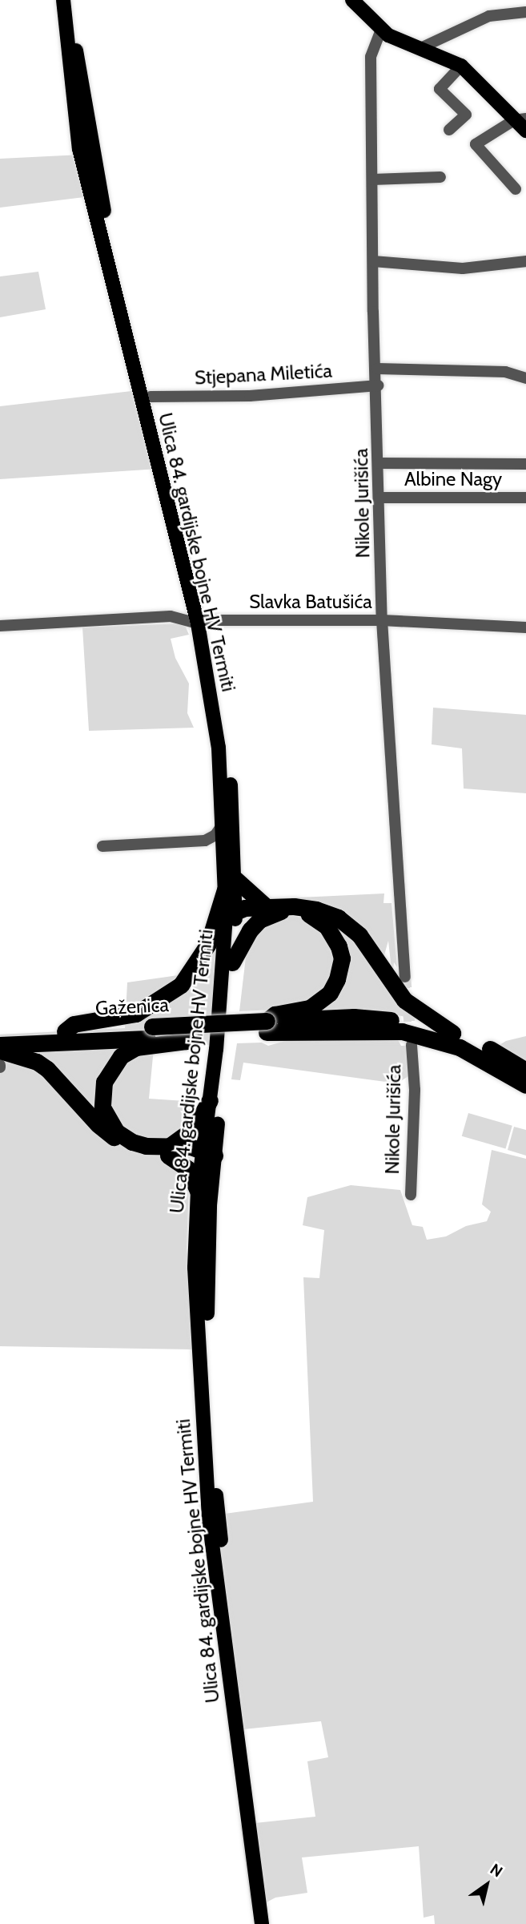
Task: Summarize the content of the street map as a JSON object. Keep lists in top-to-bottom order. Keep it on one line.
{"streets":{"highway":["Gaženica"],"main road":["Ulica 84. gardijske bojne HV Termiti"],"street":["Stjepana Miletića","Albine Nagy","Nikole Jurišića","Slavka Batušića"]},"crossings":[["Stjepana Miletića","Nikole Jurišića"],["Stjepana Miletića","Ulica 84. gardijske bojne HV Termiti"],["Albine Nagy","Nikole Jurišića"],["Nikole Jurišića","Slavka Batušića"],["Ulica 84. gardijske bojne HV Termiti","Slavka Batušića"]],"north":"top right"}
